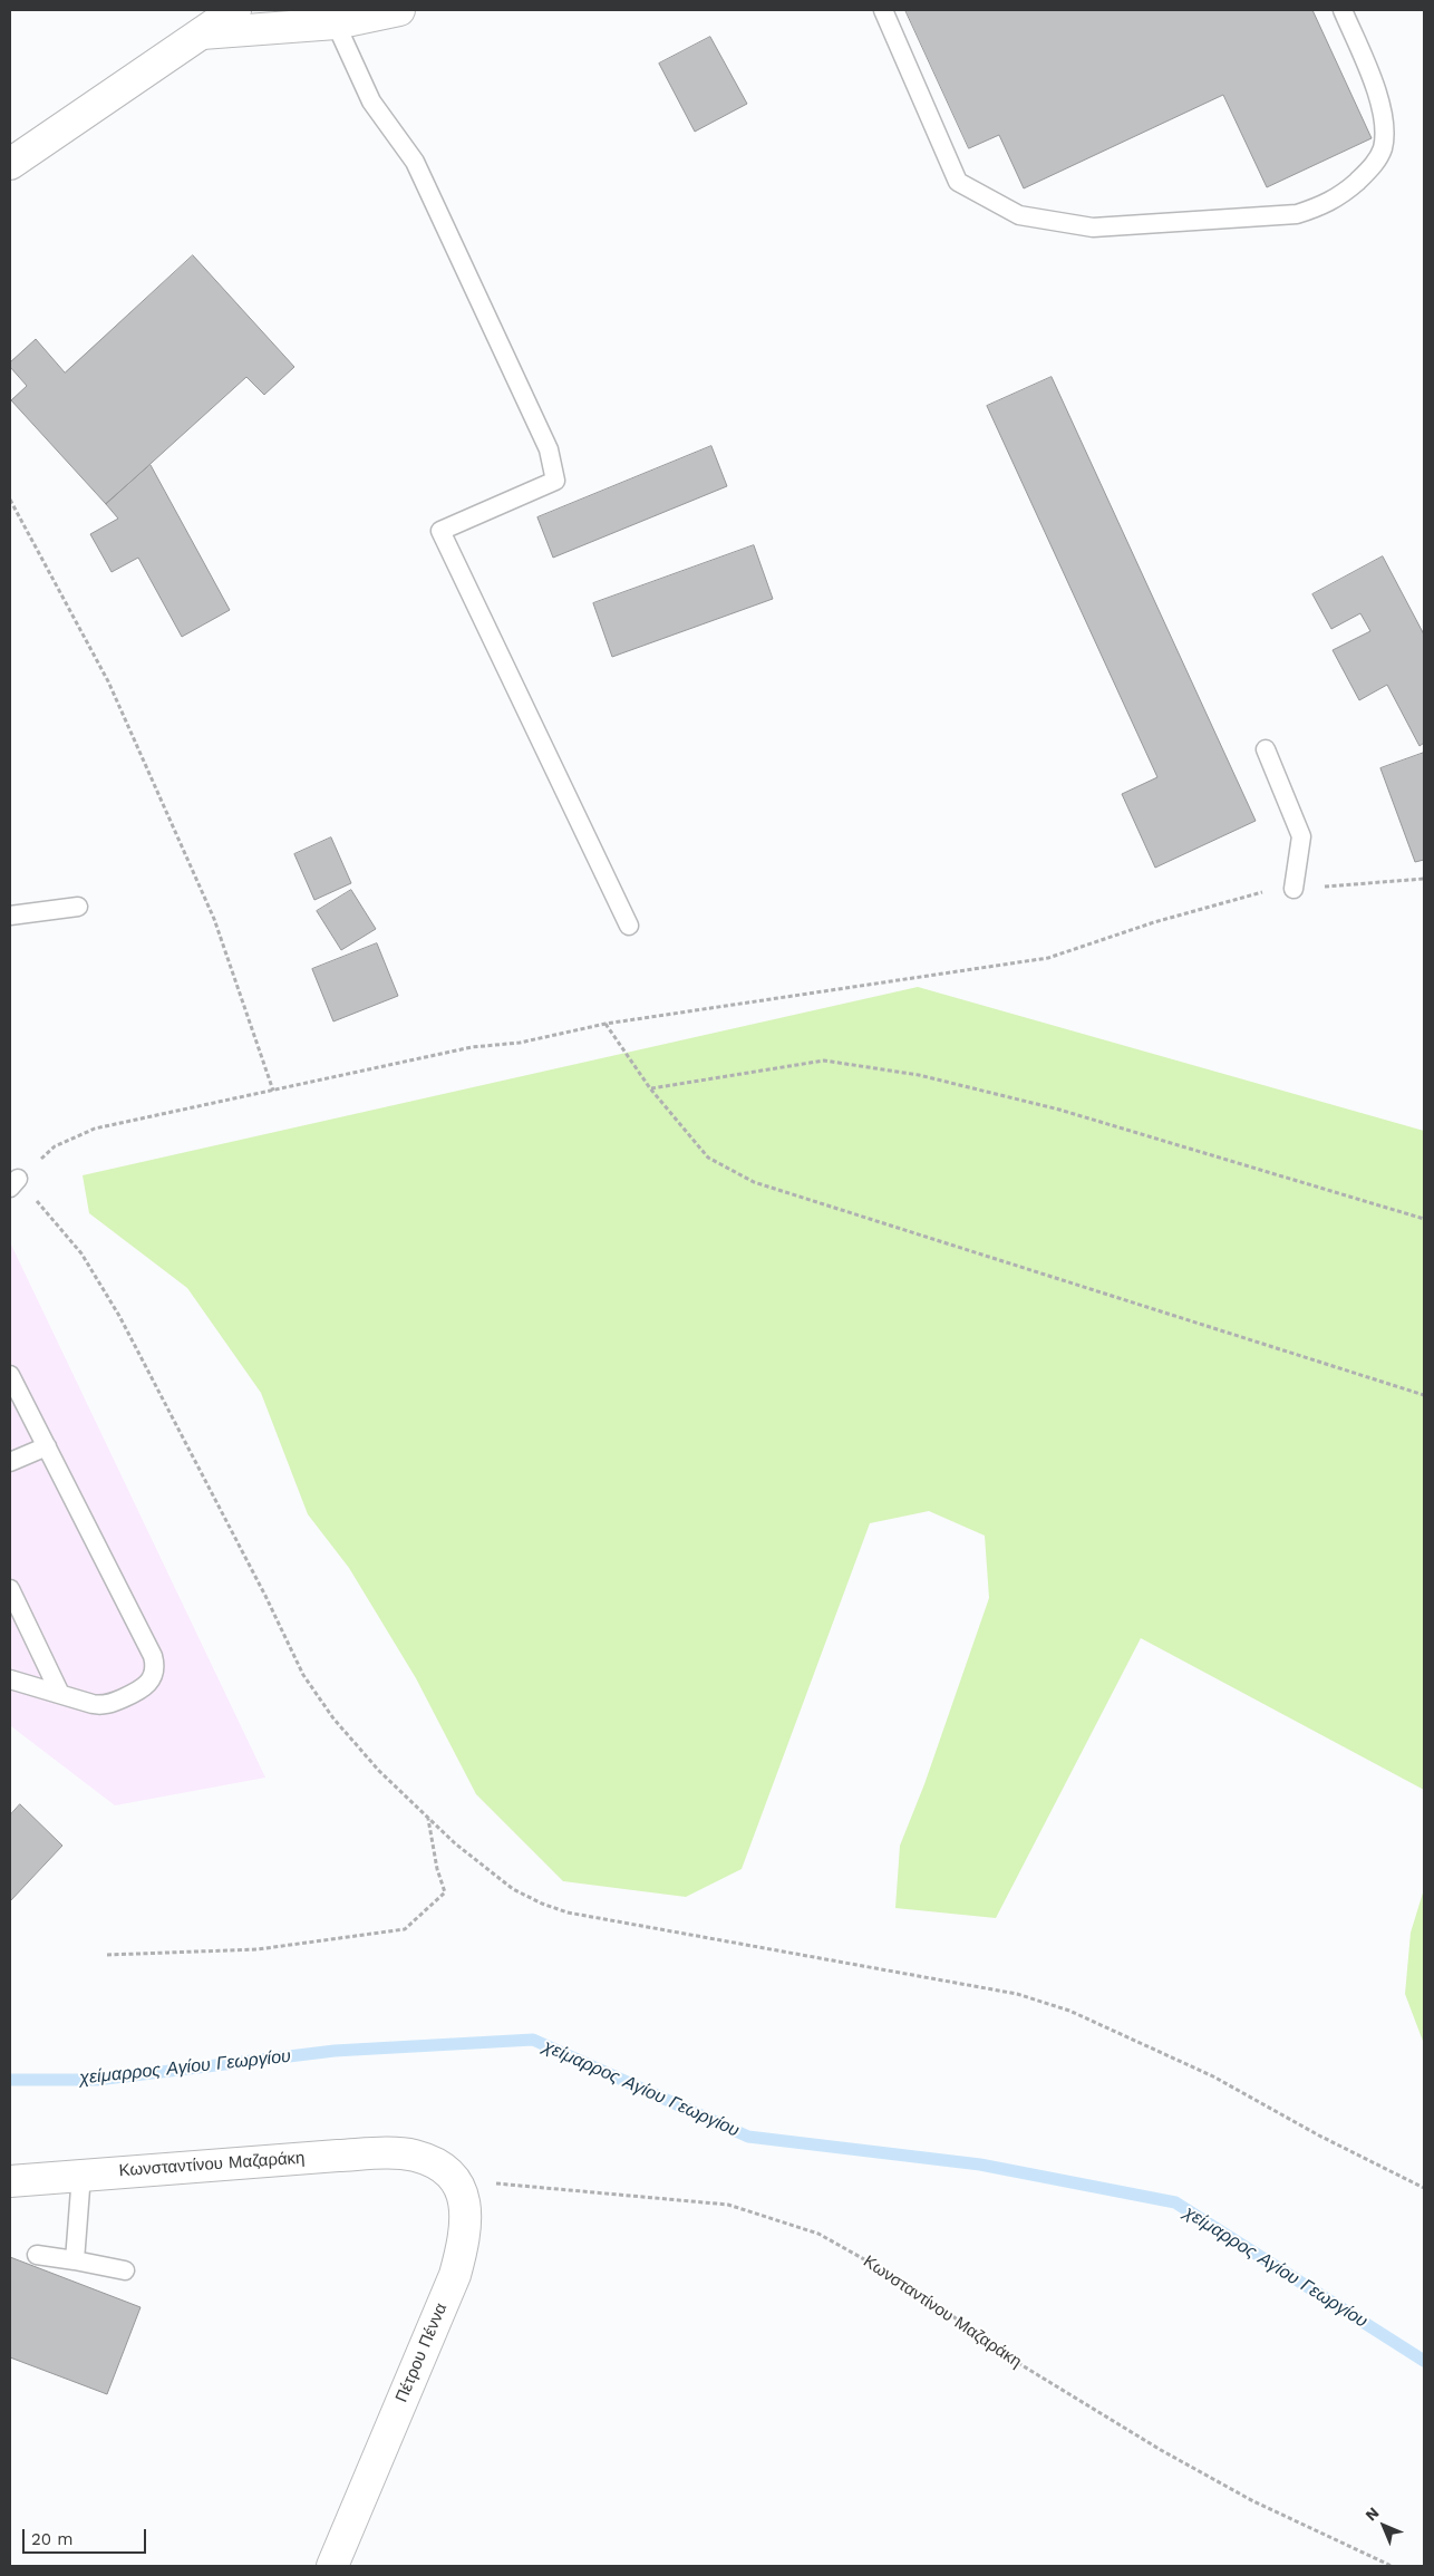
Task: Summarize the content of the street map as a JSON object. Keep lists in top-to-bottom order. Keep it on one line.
{"streets":{"street":["Κωνσταντίνου Μαζαράκη","Πέτρου Πέννα"]},"crossings":[["Κωνσταντίνου Μαζαράκη","Πέτρου Πέννα"]],"water":["χείμαρρος Αγίου Γεωργίου"],"scale_bar":"20 m","north":"top left"}
